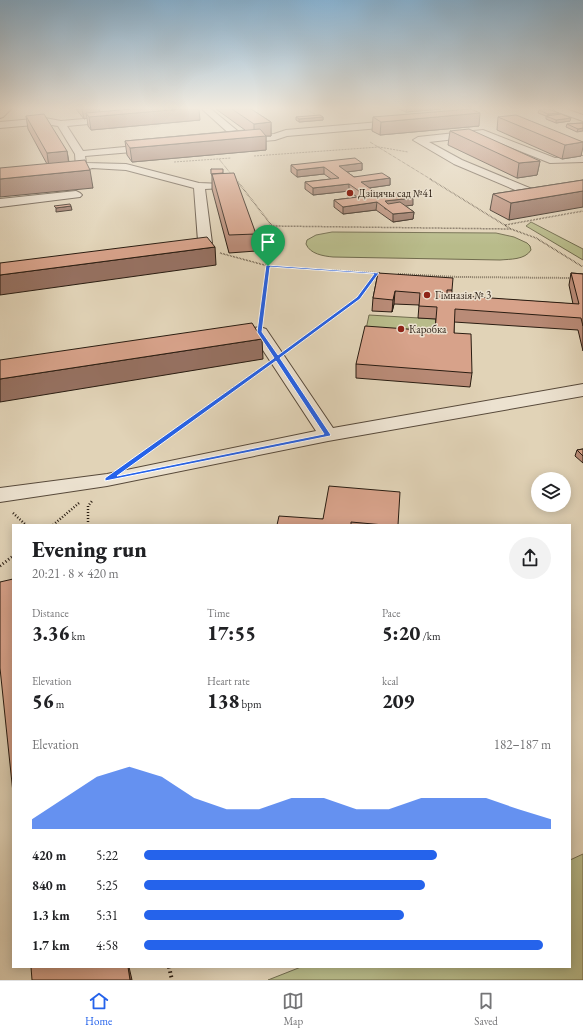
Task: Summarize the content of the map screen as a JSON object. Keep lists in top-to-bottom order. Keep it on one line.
{"places":["Дзіцячы сад №41","Гімназія № 3","Каробка"],"page":{"heading":["Evening run","20:21 · 8 × 420 m"],"stats":[["Distance","3.36 km"],["Time","17:55"],["Pace","5:20 /km"],["Elevation","56 m"],["Heart rate","138 bpm"],["kcal","209"]],"chart":["Elevation","182–187 m"],"list":[{"name":"420 m","note":"5:22"},{"name":"840 m","note":"5:25"},{"name":"1.3 km","note":"5:31"},{"name":"1.7 km","note":"4:58"}],"tabs":["Home","Map","Saved"]}}
